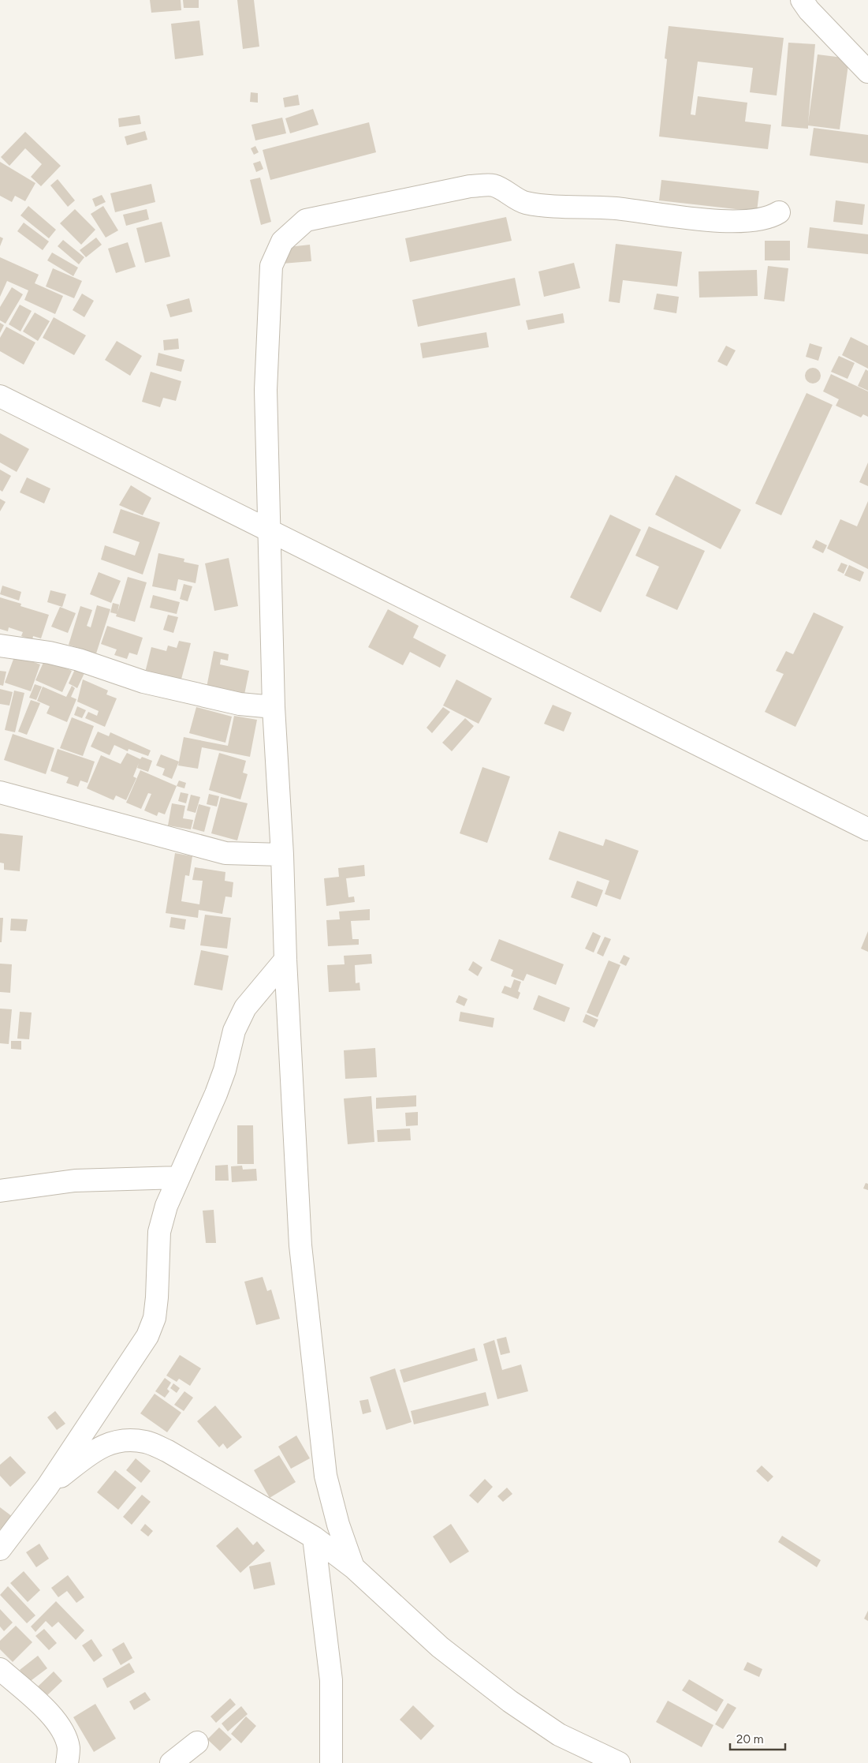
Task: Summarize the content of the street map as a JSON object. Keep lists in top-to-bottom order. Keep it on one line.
{"scale_bar":"20 m"}
